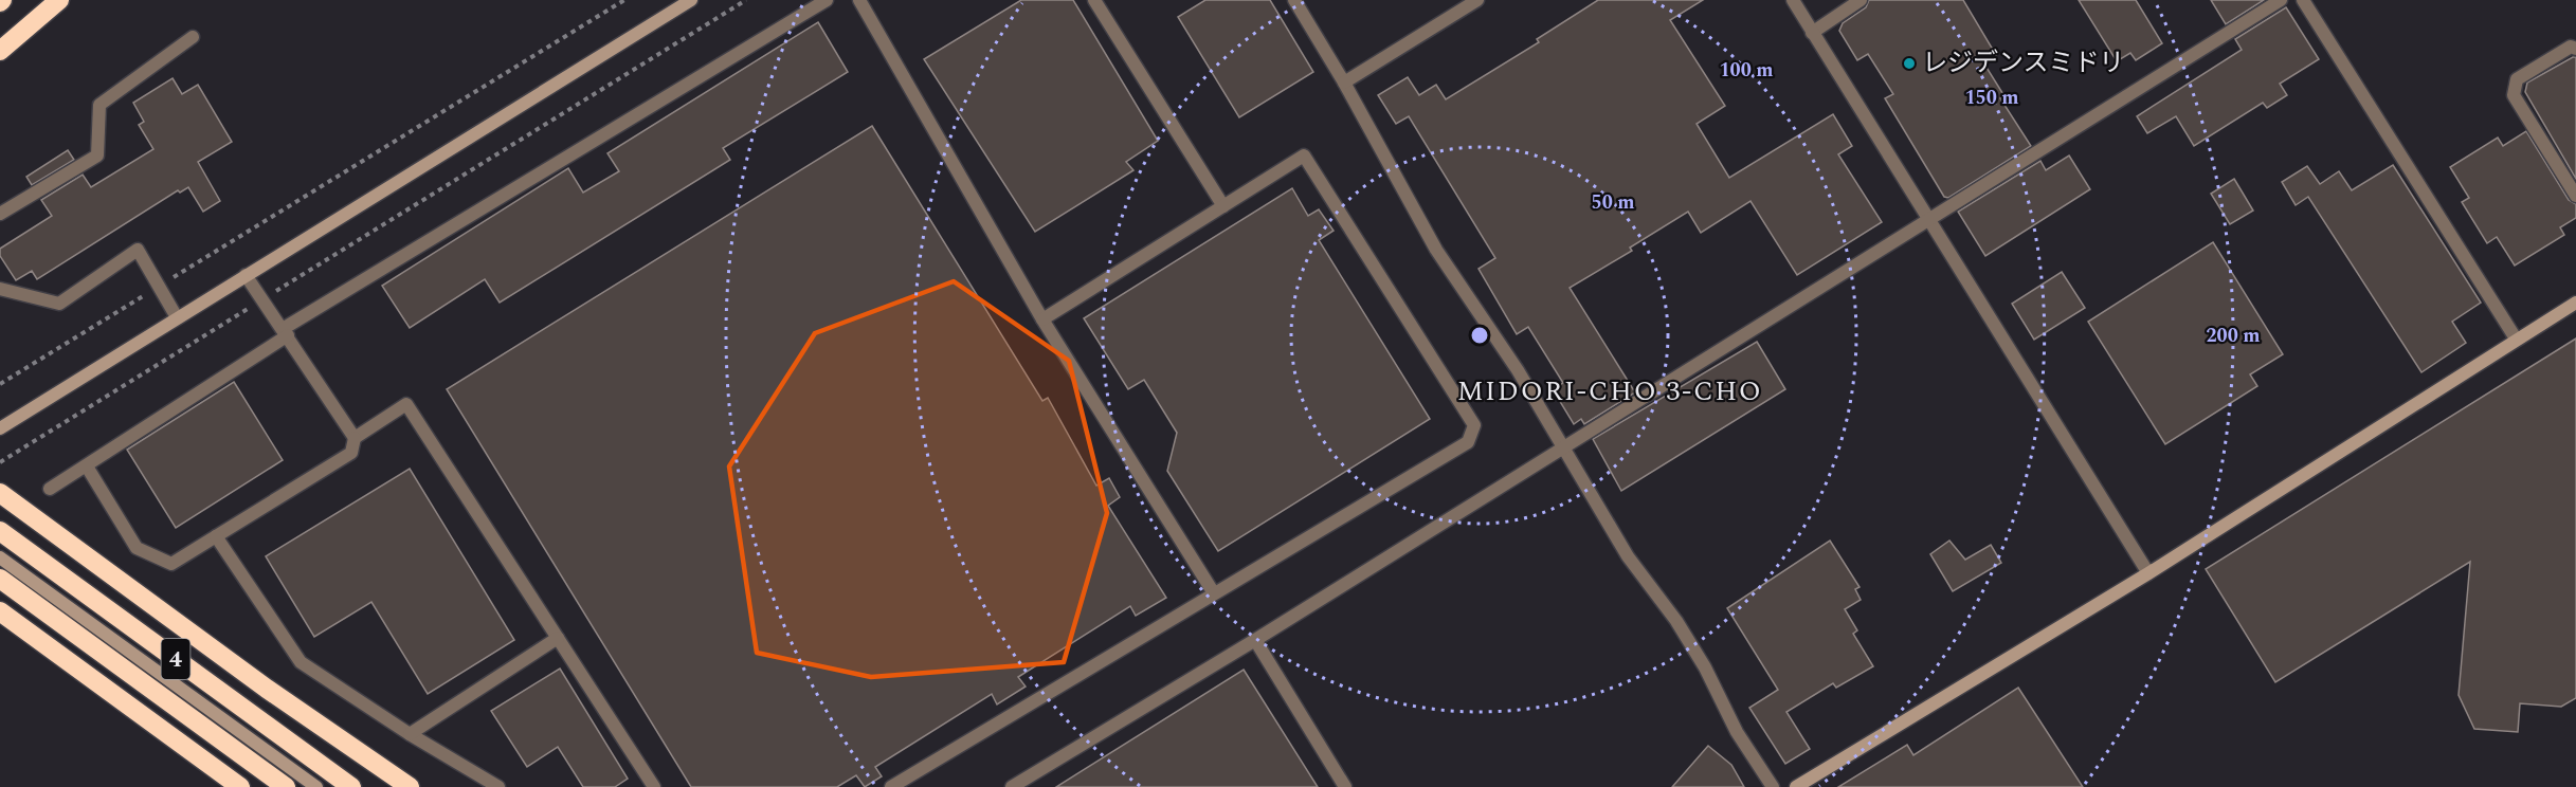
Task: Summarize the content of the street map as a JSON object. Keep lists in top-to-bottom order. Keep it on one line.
{"streets":{"highway":["4"]},"districts":["MIDORI-CHO 3-CHO"],"places":["レジデンスミドリ"],"rings":["100 m","150 m","50 m","200 m"]}
